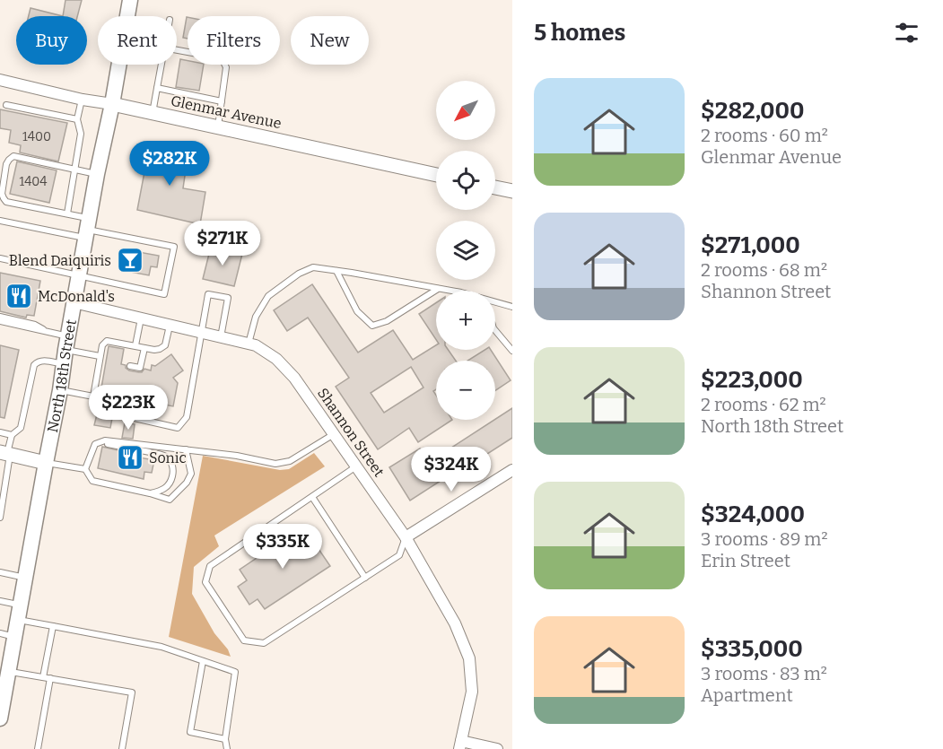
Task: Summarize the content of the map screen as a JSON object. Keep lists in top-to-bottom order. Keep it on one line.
{"streets":{"main road":["North 18th Street"],"street":["Glenmar Avenue","Shannon Street"]},"crossings":[["Glenmar Avenue","North 18th Street"],["North 18th Street","Shannon Street"]],"places":{"bar":["Blend Daiquiris"],"restaurant":["McDonald's","Sonic"]},"house_numbers":["1400","1404"],"north":"bottom left","page":{"heading":"5 homes","chip":["Buy","Rent","Filters","New"],"list":[{"name":"$282,000","note":"2 rooms · 60 m² · Glenmar Avenue"},{"name":"$271,000","note":"2 rooms · 68 m² · Shannon Street"},{"name":"$223,000","note":"2 rooms · 62 m² · North 18th Street"},{"name":"$324,000","note":"3 rooms · 89 m² · Erin Street"},{"name":"$335,000","note":"3 rooms · 83 m² · Apartment"}],"map_buttons":["+","−"],"price":["$282K","$271K","$223K","$324K","$335K"]}}
